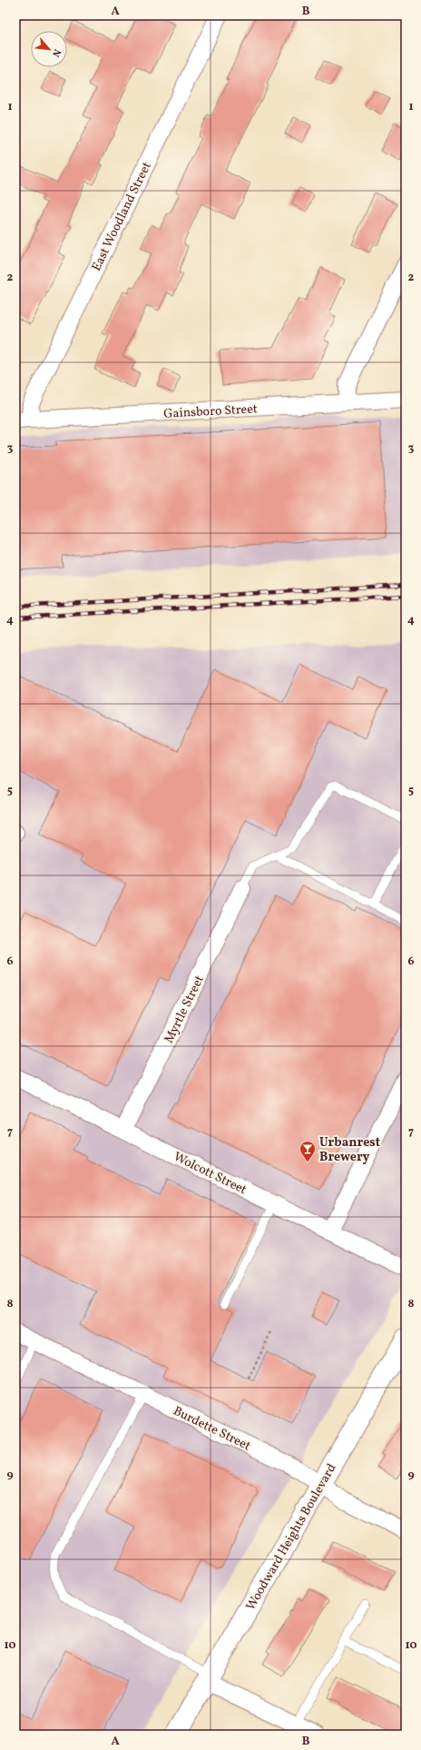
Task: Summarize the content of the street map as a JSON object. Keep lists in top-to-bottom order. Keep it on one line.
{"streets":{"street":["East Woodland Street","Gainsboro Street","Myrtle Street","Wolcott Street","Burdette Street","Woodward Heights Boulevard"]},"crossings":[["East Woodland Street","Gainsboro Street"],["Myrtle Street","Wolcott Street"],["Burdette Street","Woodward Heights Boulevard"]],"places":{"bar":["Urbanrest Brewery"]},"north":"bottom right","grid":{"columns":["A","B"],"rows":["1","2","3","4","5","6","7","8","9","10"]}}
